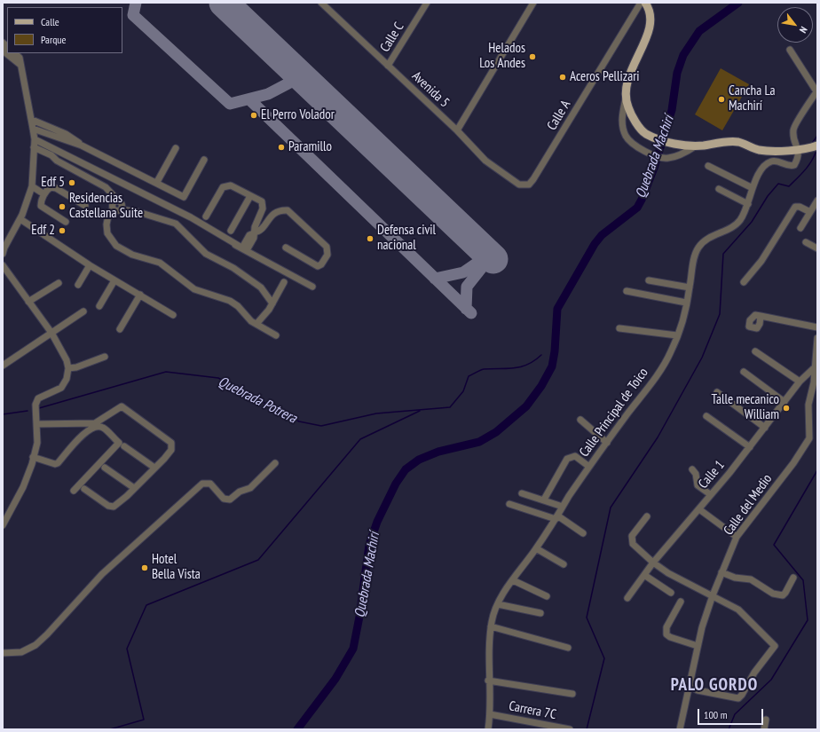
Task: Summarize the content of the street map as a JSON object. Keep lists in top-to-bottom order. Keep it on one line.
{"streets":{"street":["Calle C","Avenida 5","Calle A","Calle Principal de Toico","Calle 1","Calle del Medio","Carrera 7C"]},"crossings":[["Calle C","Avenida 5"],["Avenida 5","Calle A"],["Calle Principal de Toico","Carrera 7C"],["Calle 1","Calle del Medio"]],"districts":["PALO GORDO"],"water":["Quebrada Machirí","Quebrada Potrera"],"places":["Helados Los Andes","Aceros Pellizari","Cancha La Machirí","El Perro Volador","Paramillo","Edf 5","Residencias Castellana Suite","Edf 2","Defensa civil nacional","Talle mecanico William","Hotel Bella Vista"],"legend":["Calle","Parque"],"scale_bar":"100 m","north":"bottom right"}
